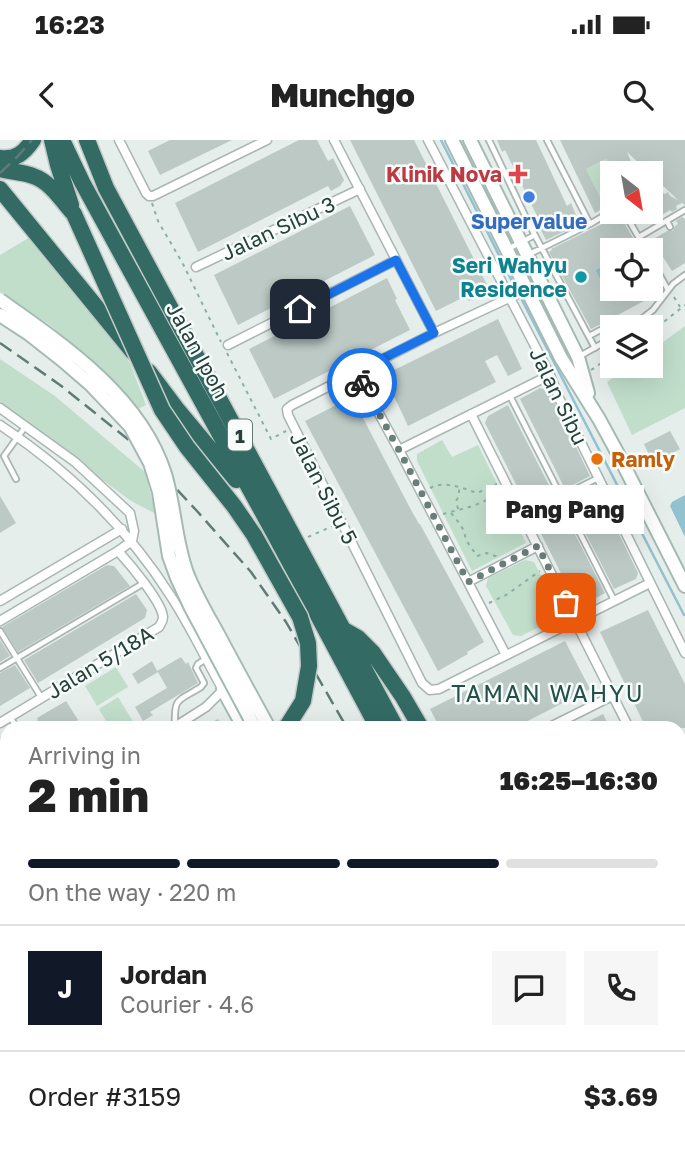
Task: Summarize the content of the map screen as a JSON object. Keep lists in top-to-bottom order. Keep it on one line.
{"streets":{"highway":["Jalan Ipoh","1"],"street":["Jalan Sibu 3","Jalan Sibu","Jalan Sibu 5","Jalan 5/18A"]},"crossings":[["Jalan Sibu","Jalan Sibu 5"]],"districts":["TAMAN WAHYU"],"places":{"health":["Klinik Nova"],"other":["Supervalue","Seri Wahyu Residence","Ramly","Pang Pang"]},"north":"bottom right","page":{"status":"16:23","header":"Munchgo","bubble":"Pang Pang","heading":["2 min","Arriving in","16:25–16:30"],"panel":["Jordan","Courier · 4.6","Order #3159","$3.69"],"bar":"On the way · 220 m","round":"J"}}
